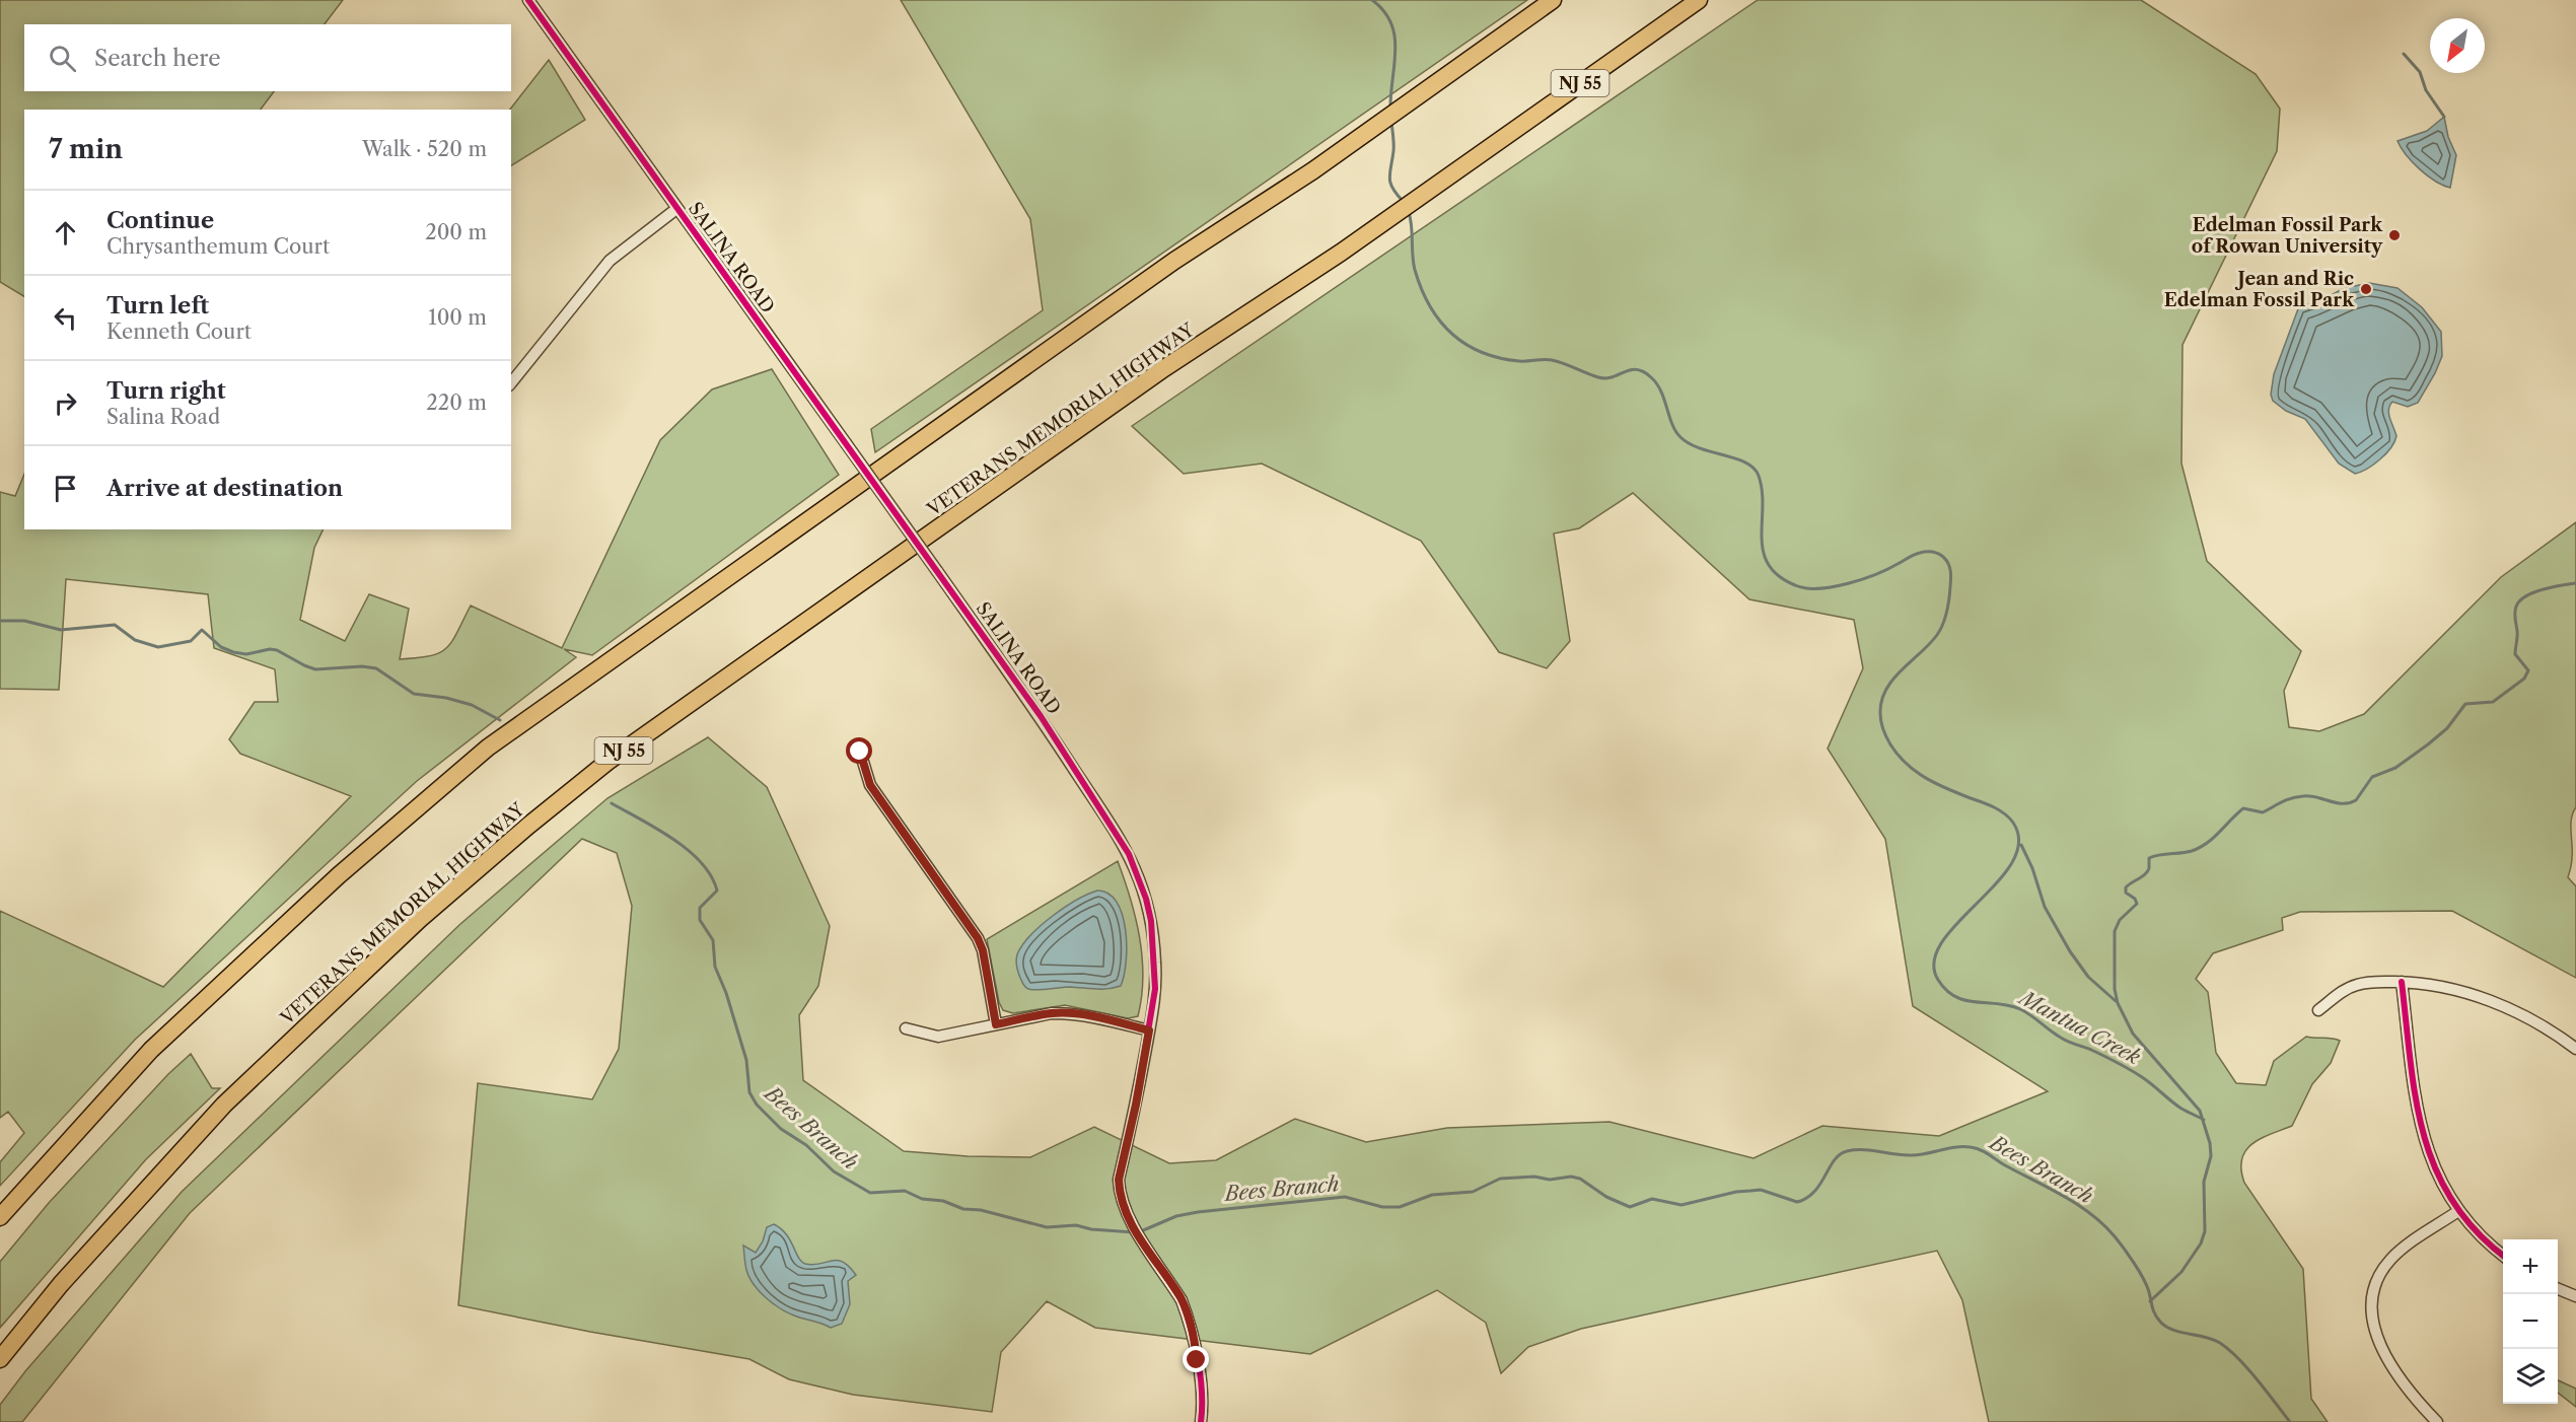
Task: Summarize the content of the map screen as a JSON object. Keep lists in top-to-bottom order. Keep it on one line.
{"streets":{"highway":["NJ 55","VETERANS MEMORIAL HIGHWAY"],"street":["SALINA ROAD"]},"water":["Mantua Creek","Bees Branch"],"places":["Edelman Fossil Park of Rowan University","Jean and Ric Edelman Fossil Park"],"north":"bottom left","page":{"search":"Search here","heading":["7 min","Walk · 520 m"],"list":[["Continue","Chrysanthemum Court","200 m"],["Turn left","Kenneth Court","100 m"],["Turn right","Salina Road","220 m"],"Arrive at destination"],"map_buttons":["+","−"]}}
